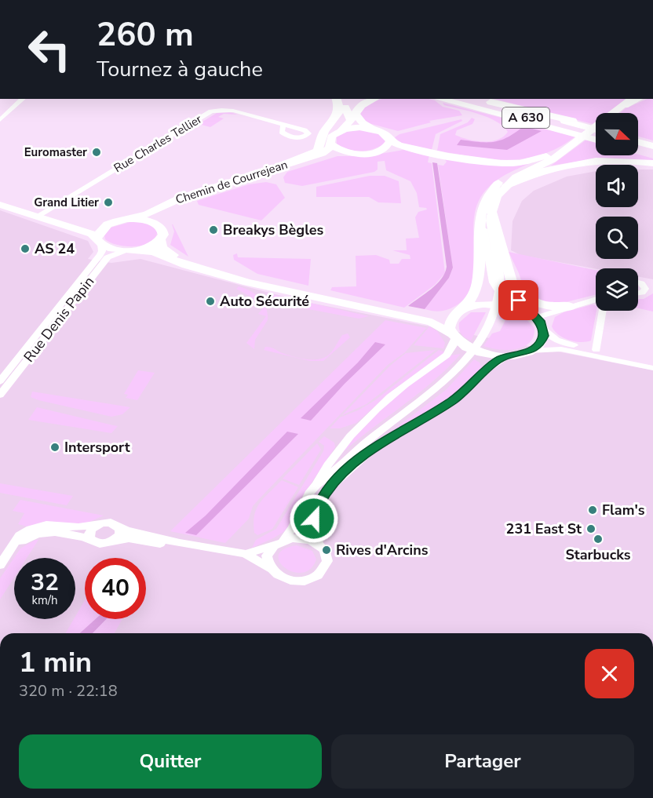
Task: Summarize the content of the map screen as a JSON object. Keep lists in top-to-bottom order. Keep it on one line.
{"streets":{"highway":["A 630"],"main road":["Chemin de Courrejean"],"street":["Rue Charles Tellier","Rue Denis Papin"]},"places":["Euromaster","Grand Litier","Breakys Bègles","AS 24","Auto Sécurité","Intersport","Flam's","231 East St","Starbucks","Rives d'Arcins"],"north":"right","page":{"turn":["260 m","Tournez à gauche"],"speed":"32 km/h","limit":"40","heading":["1 min","320 m · 22:18"],"buttons":["Quitter","Partager"]}}
